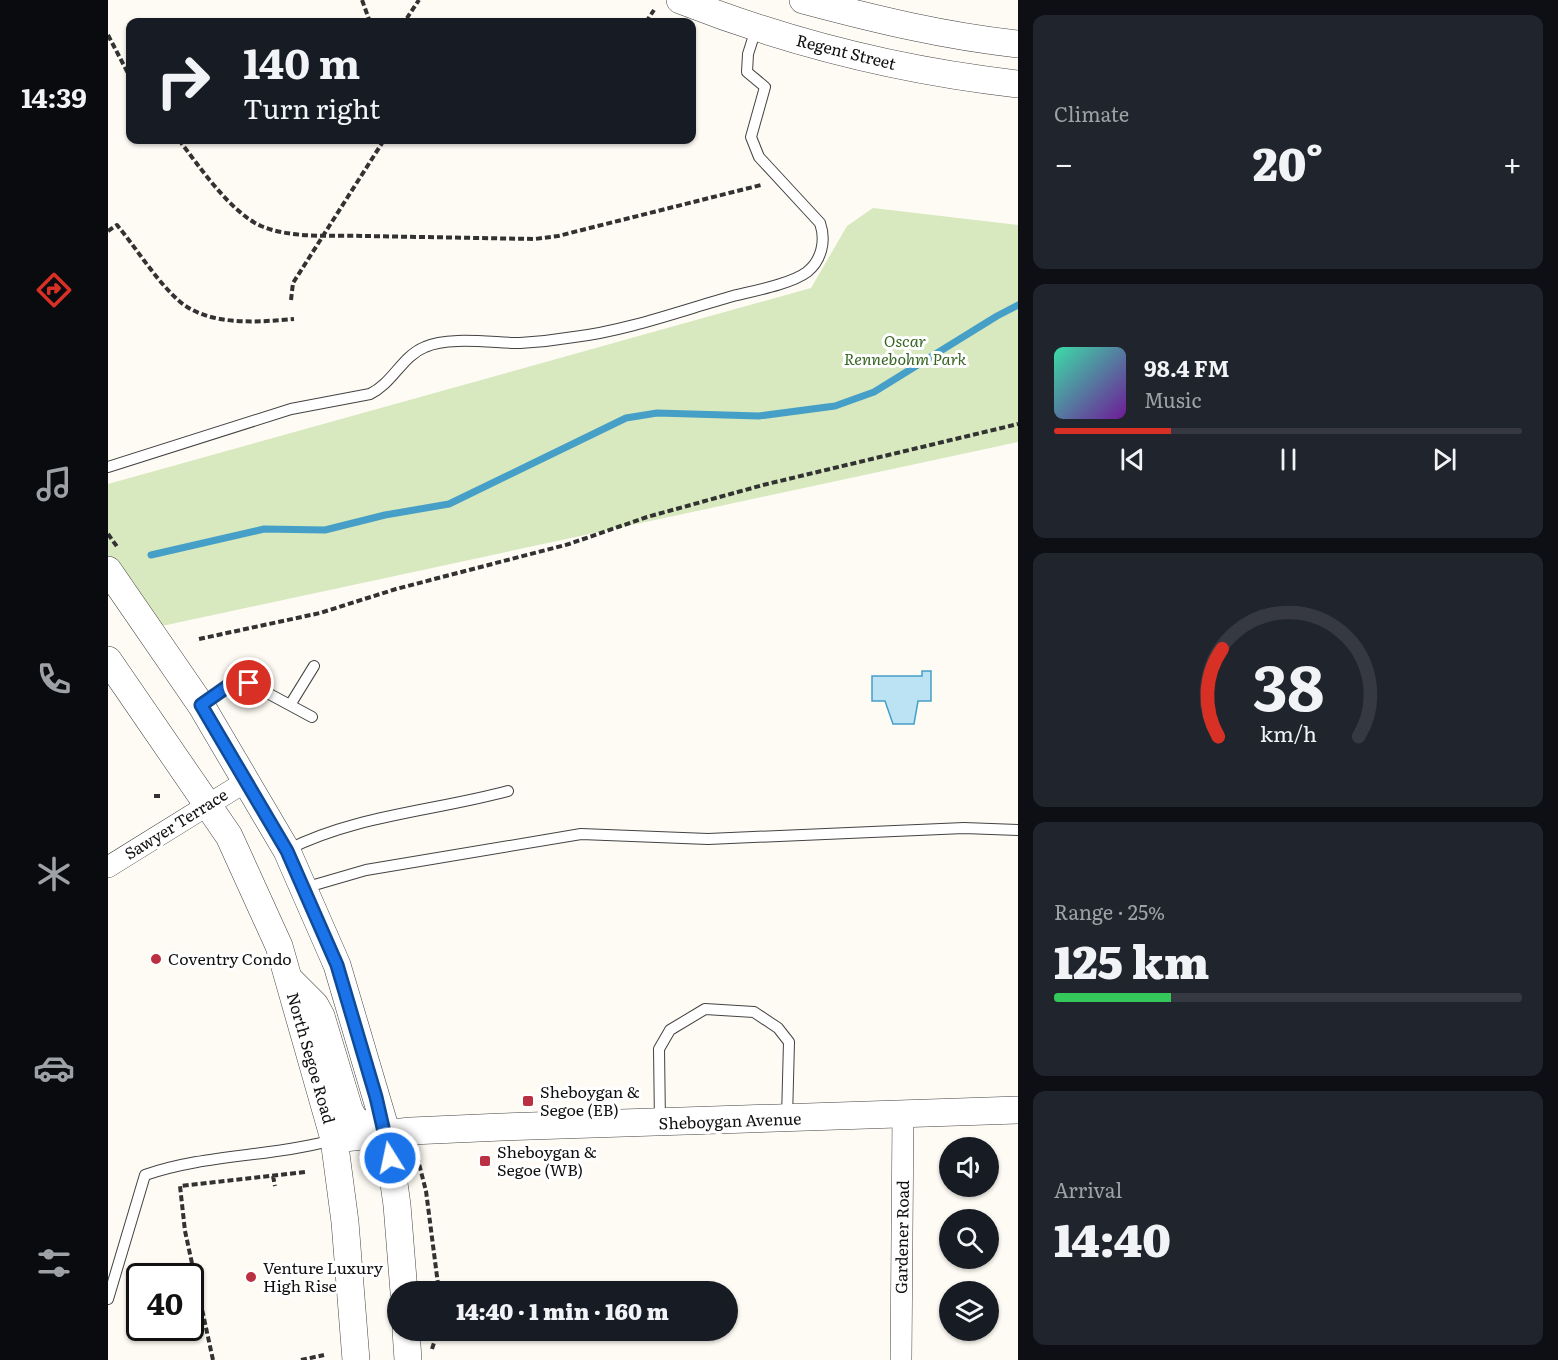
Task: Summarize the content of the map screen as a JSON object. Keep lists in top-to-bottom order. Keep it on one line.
{"streets":{"street":["Regent Street","Sawyer Terrace","North Segoe Road","Sheboygan Avenue","Gardener Road"]},"crossings":[["Sawyer Terrace","North Segoe Road"],["North Segoe Road","Sheboygan Avenue"],["Sheboygan Avenue","Gardener Road"]],"parks":["Oscar Rennebohm Park"],"places":{"other":["Coventry Condo","Venture Luxury High Rise"],"transit":["Sheboygan & Segoe (EB)","Sheboygan & Segoe (WB)"]},"page":{"tabs":"14:39","tile":["Climate",["Range · 25%","125 km"],["Arrival","14:40"]],"turn":["140 m","Turn right"],"heat":["−","20°","+"],"song":["98.4 FM","Music"],"limit":"40","trip":"14:40 · 1 min · 160 m","gauge":["38","km/h"]}}
